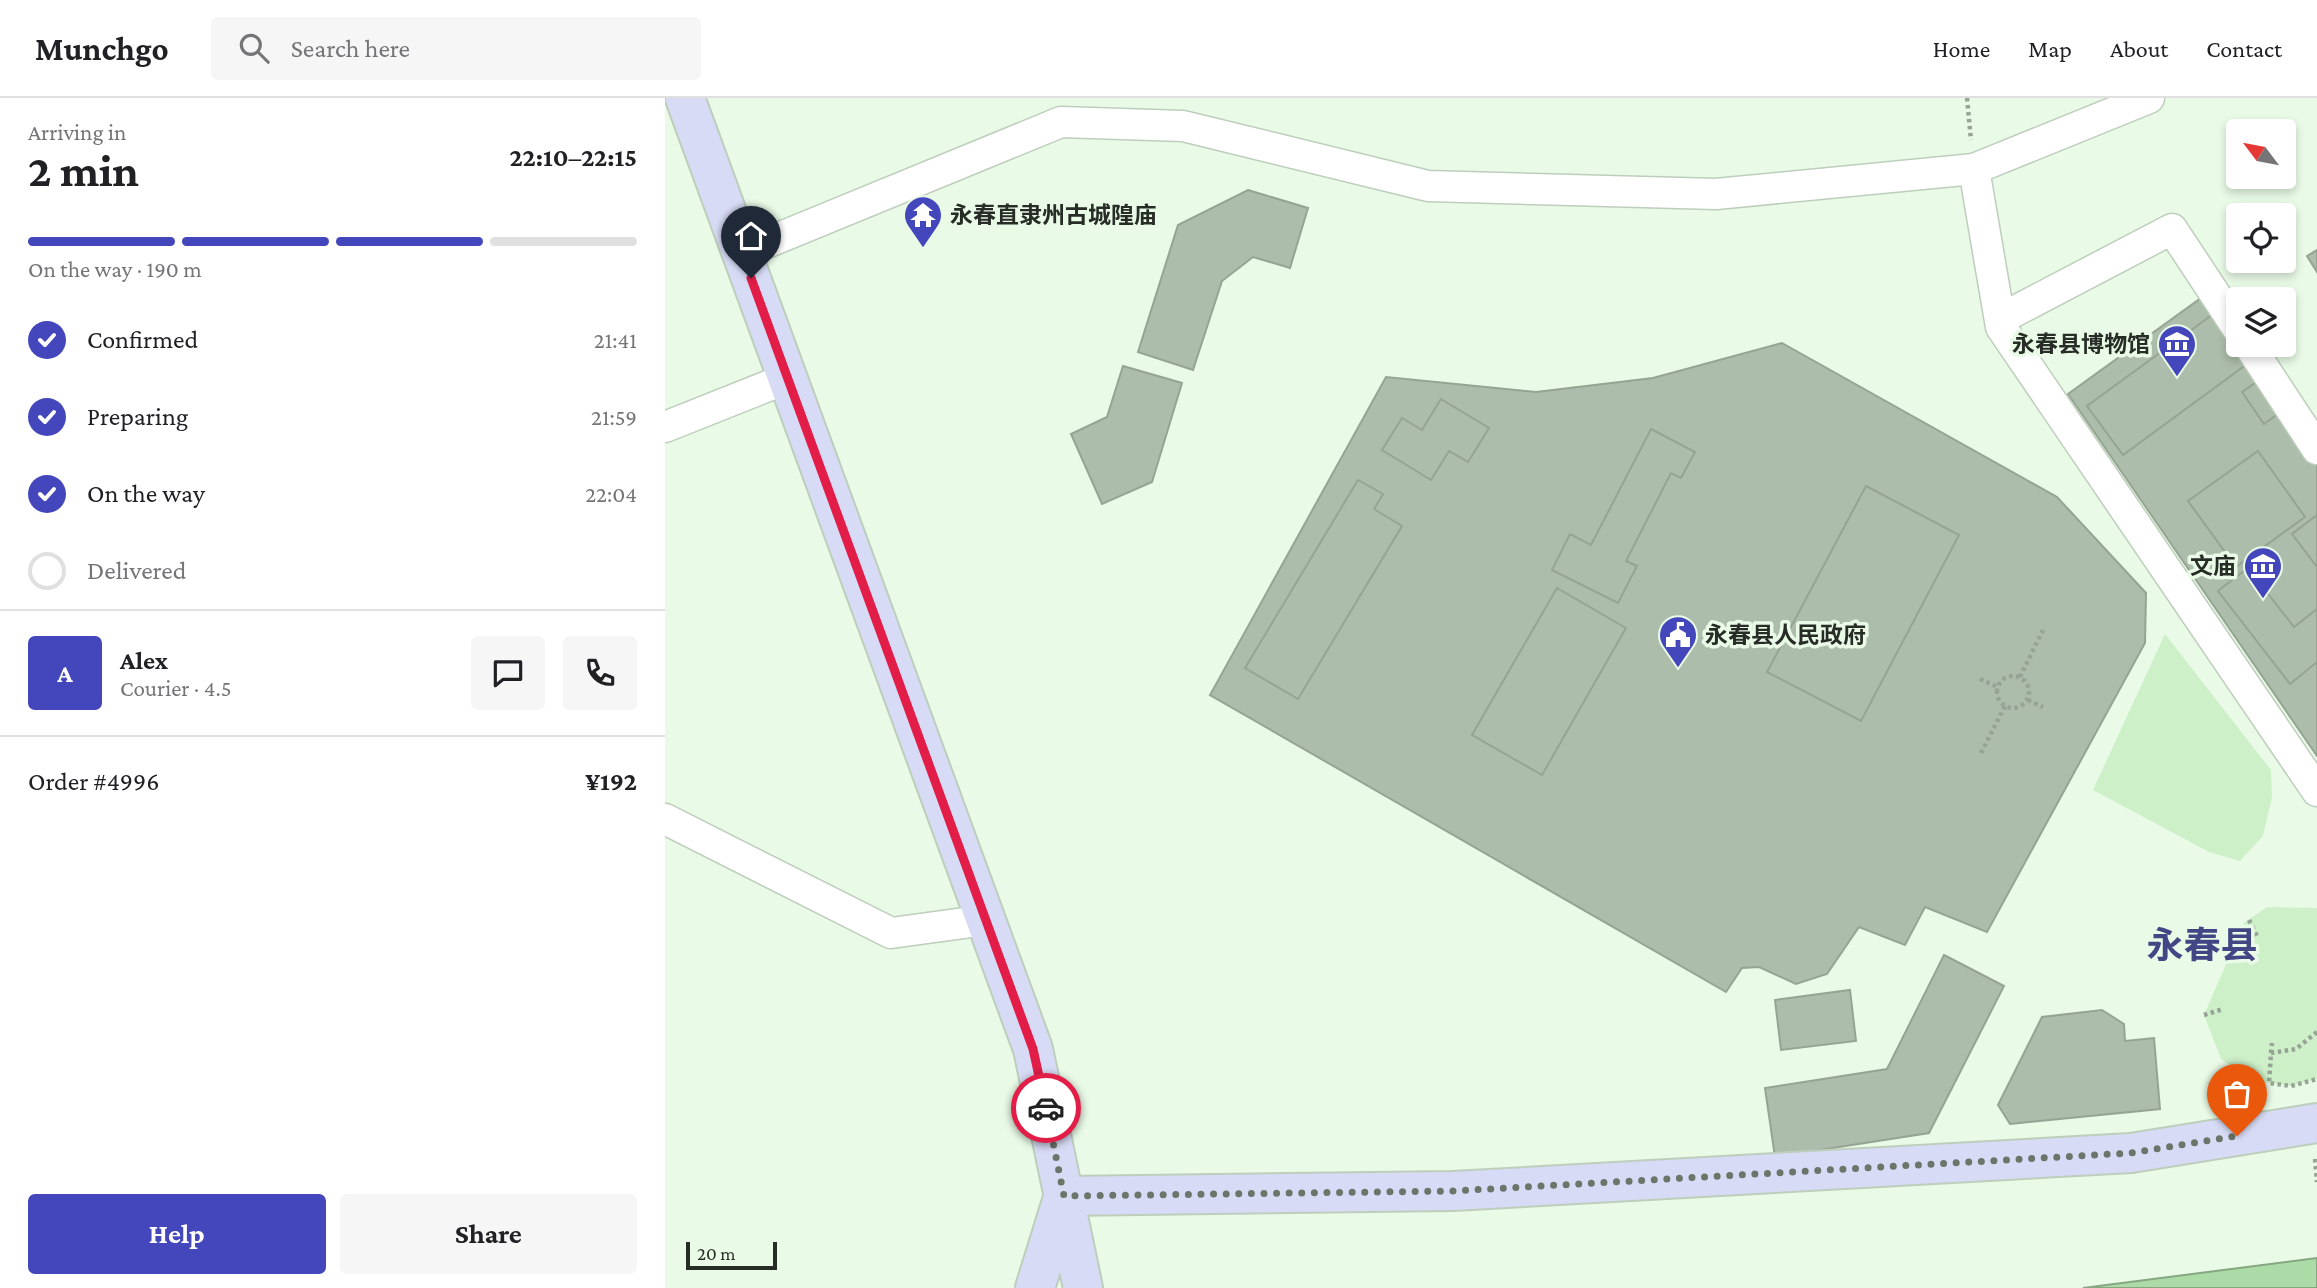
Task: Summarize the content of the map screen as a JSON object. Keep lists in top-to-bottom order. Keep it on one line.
{"districts":["永春县"],"places":{"temple":["永春直隶州古城隍庙"],"museum":["永春县博物馆","文庙"],"public building":["永春县人民政府"]},"scale_bar":"20 m","north":"top left","page":{"header":"Munchgo","search":"Search here","nav":["Home","Map","About","Contact"],"heading":["2 min","Arriving in","22:10–22:15"],"panel":["Alex","Courier · 4.5","Order #4996","¥192"],"bar":"On the way · 190 m","list":[["Confirmed","21:41"],["Preparing","21:59"],["On the way","22:04"],"Delivered"],"round":"A","buttons":["Help","Share"],"scale":"20 m"}}
